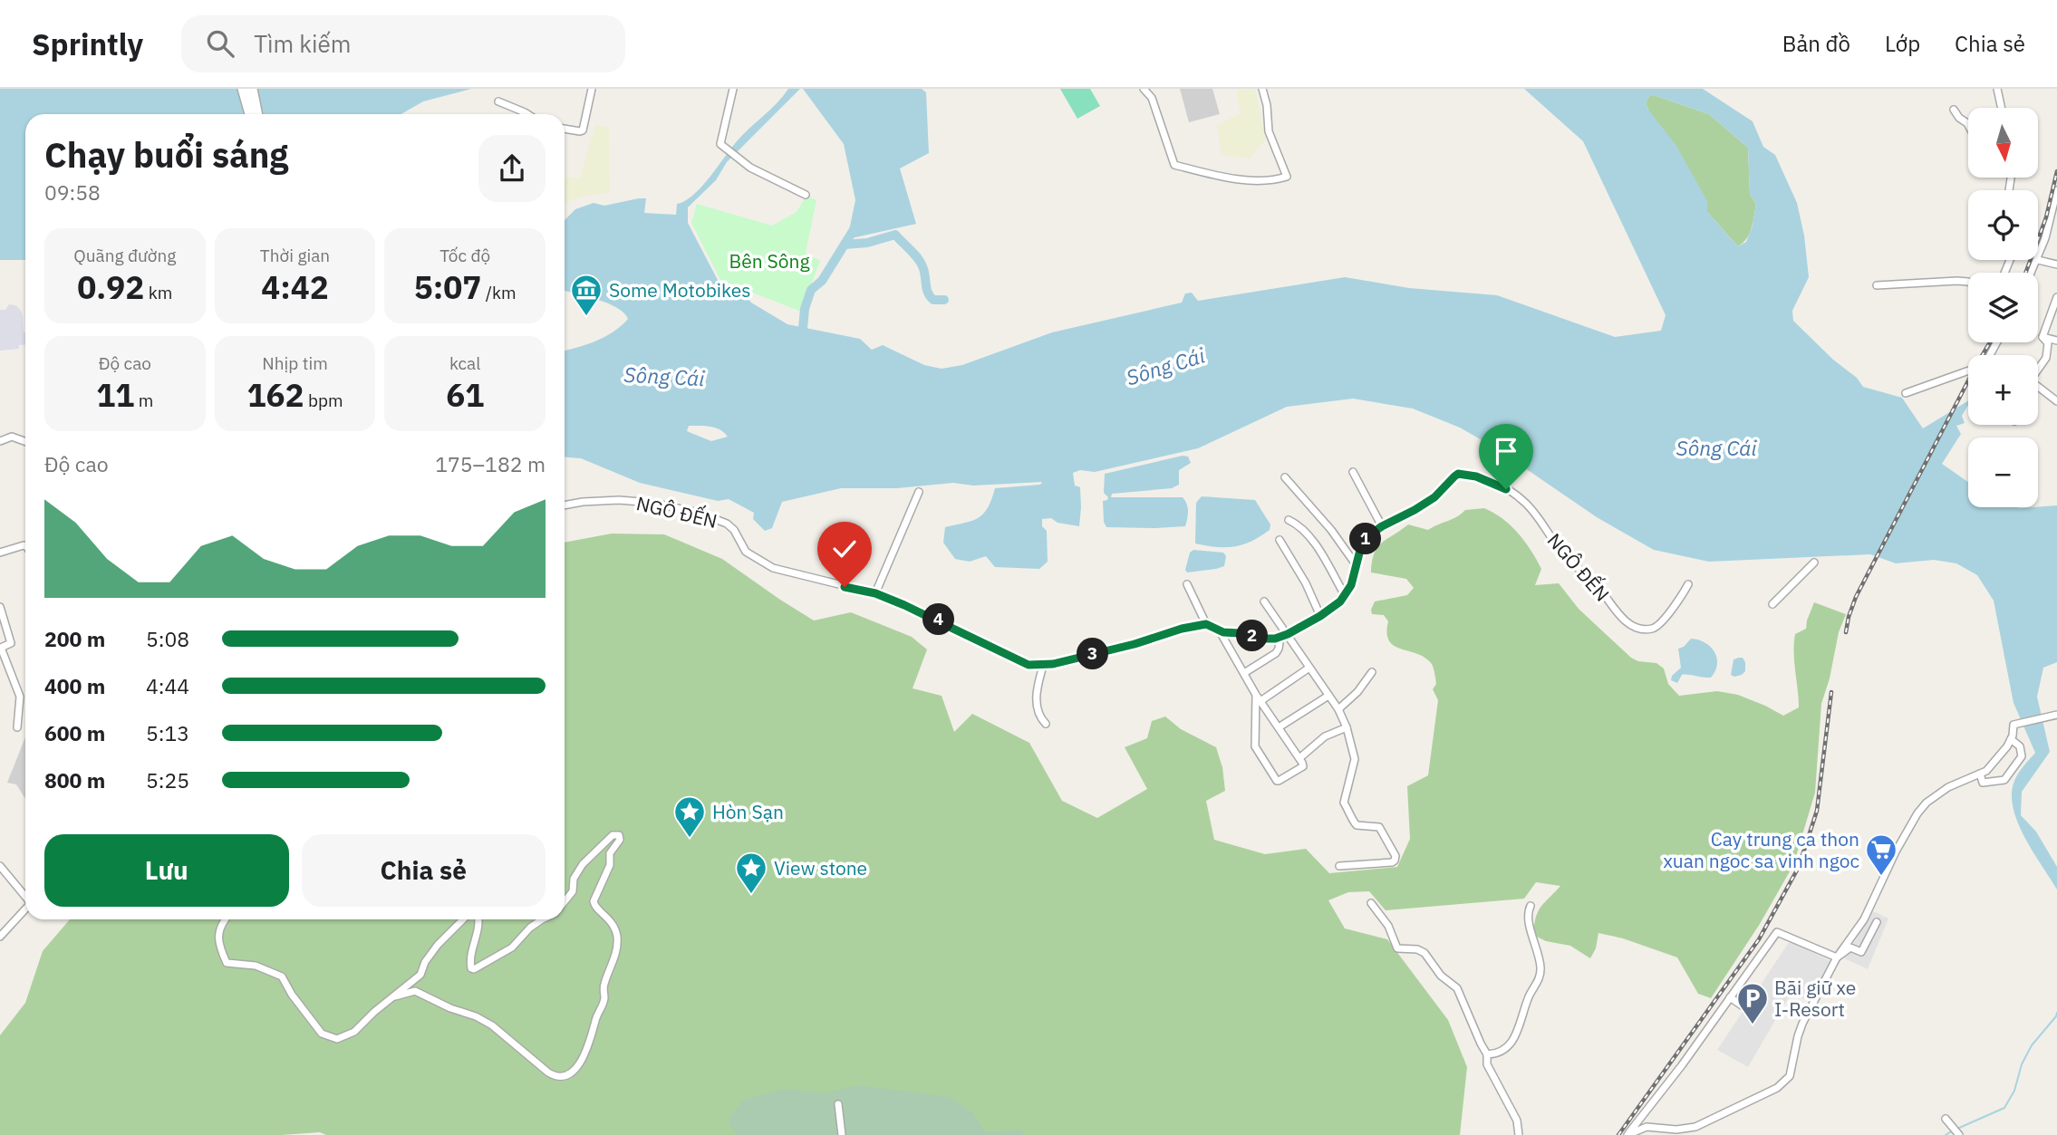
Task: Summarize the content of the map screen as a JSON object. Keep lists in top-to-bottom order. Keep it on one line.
{"streets":{"street":["NGÔ ĐẾN"]},"water":["Sông Cái"],"parks":["Bên Sông"],"places":{"museum":["Some Motobikes"],"place":["Hòn Sạn","View stone"],"supermarket":["Cay trung ca thon xuan ngoc sa vinh ngoc"],"parking":["Bãi giữ xe I-Resort"]},"north":"bottom","page":{"header":"Sprintly","search":"Tìm kiếm","nav":["Bản đồ","Lớp","Chia sẻ"],"map_buttons":["+","−"],"heading":["Chạy buổi sáng","09:58"],"stats":[["Quãng đường","0.92 km"],["Thời gian","4:42"],["Tốc độ","5:07 /km"],["Độ cao","11 m"],["Nhịp tim","162 bpm"],["kcal","61"]],"chart":["Độ cao","175–182 m"],"pins":["1","4","2","3"],"list":[{"name":"200 m","note":"5:08"},{"name":"400 m","note":"4:44"},{"name":"600 m","note":"5:13"},{"name":"800 m","note":"5:25"}],"buttons":["Lưu","Chia sẻ"]}}
